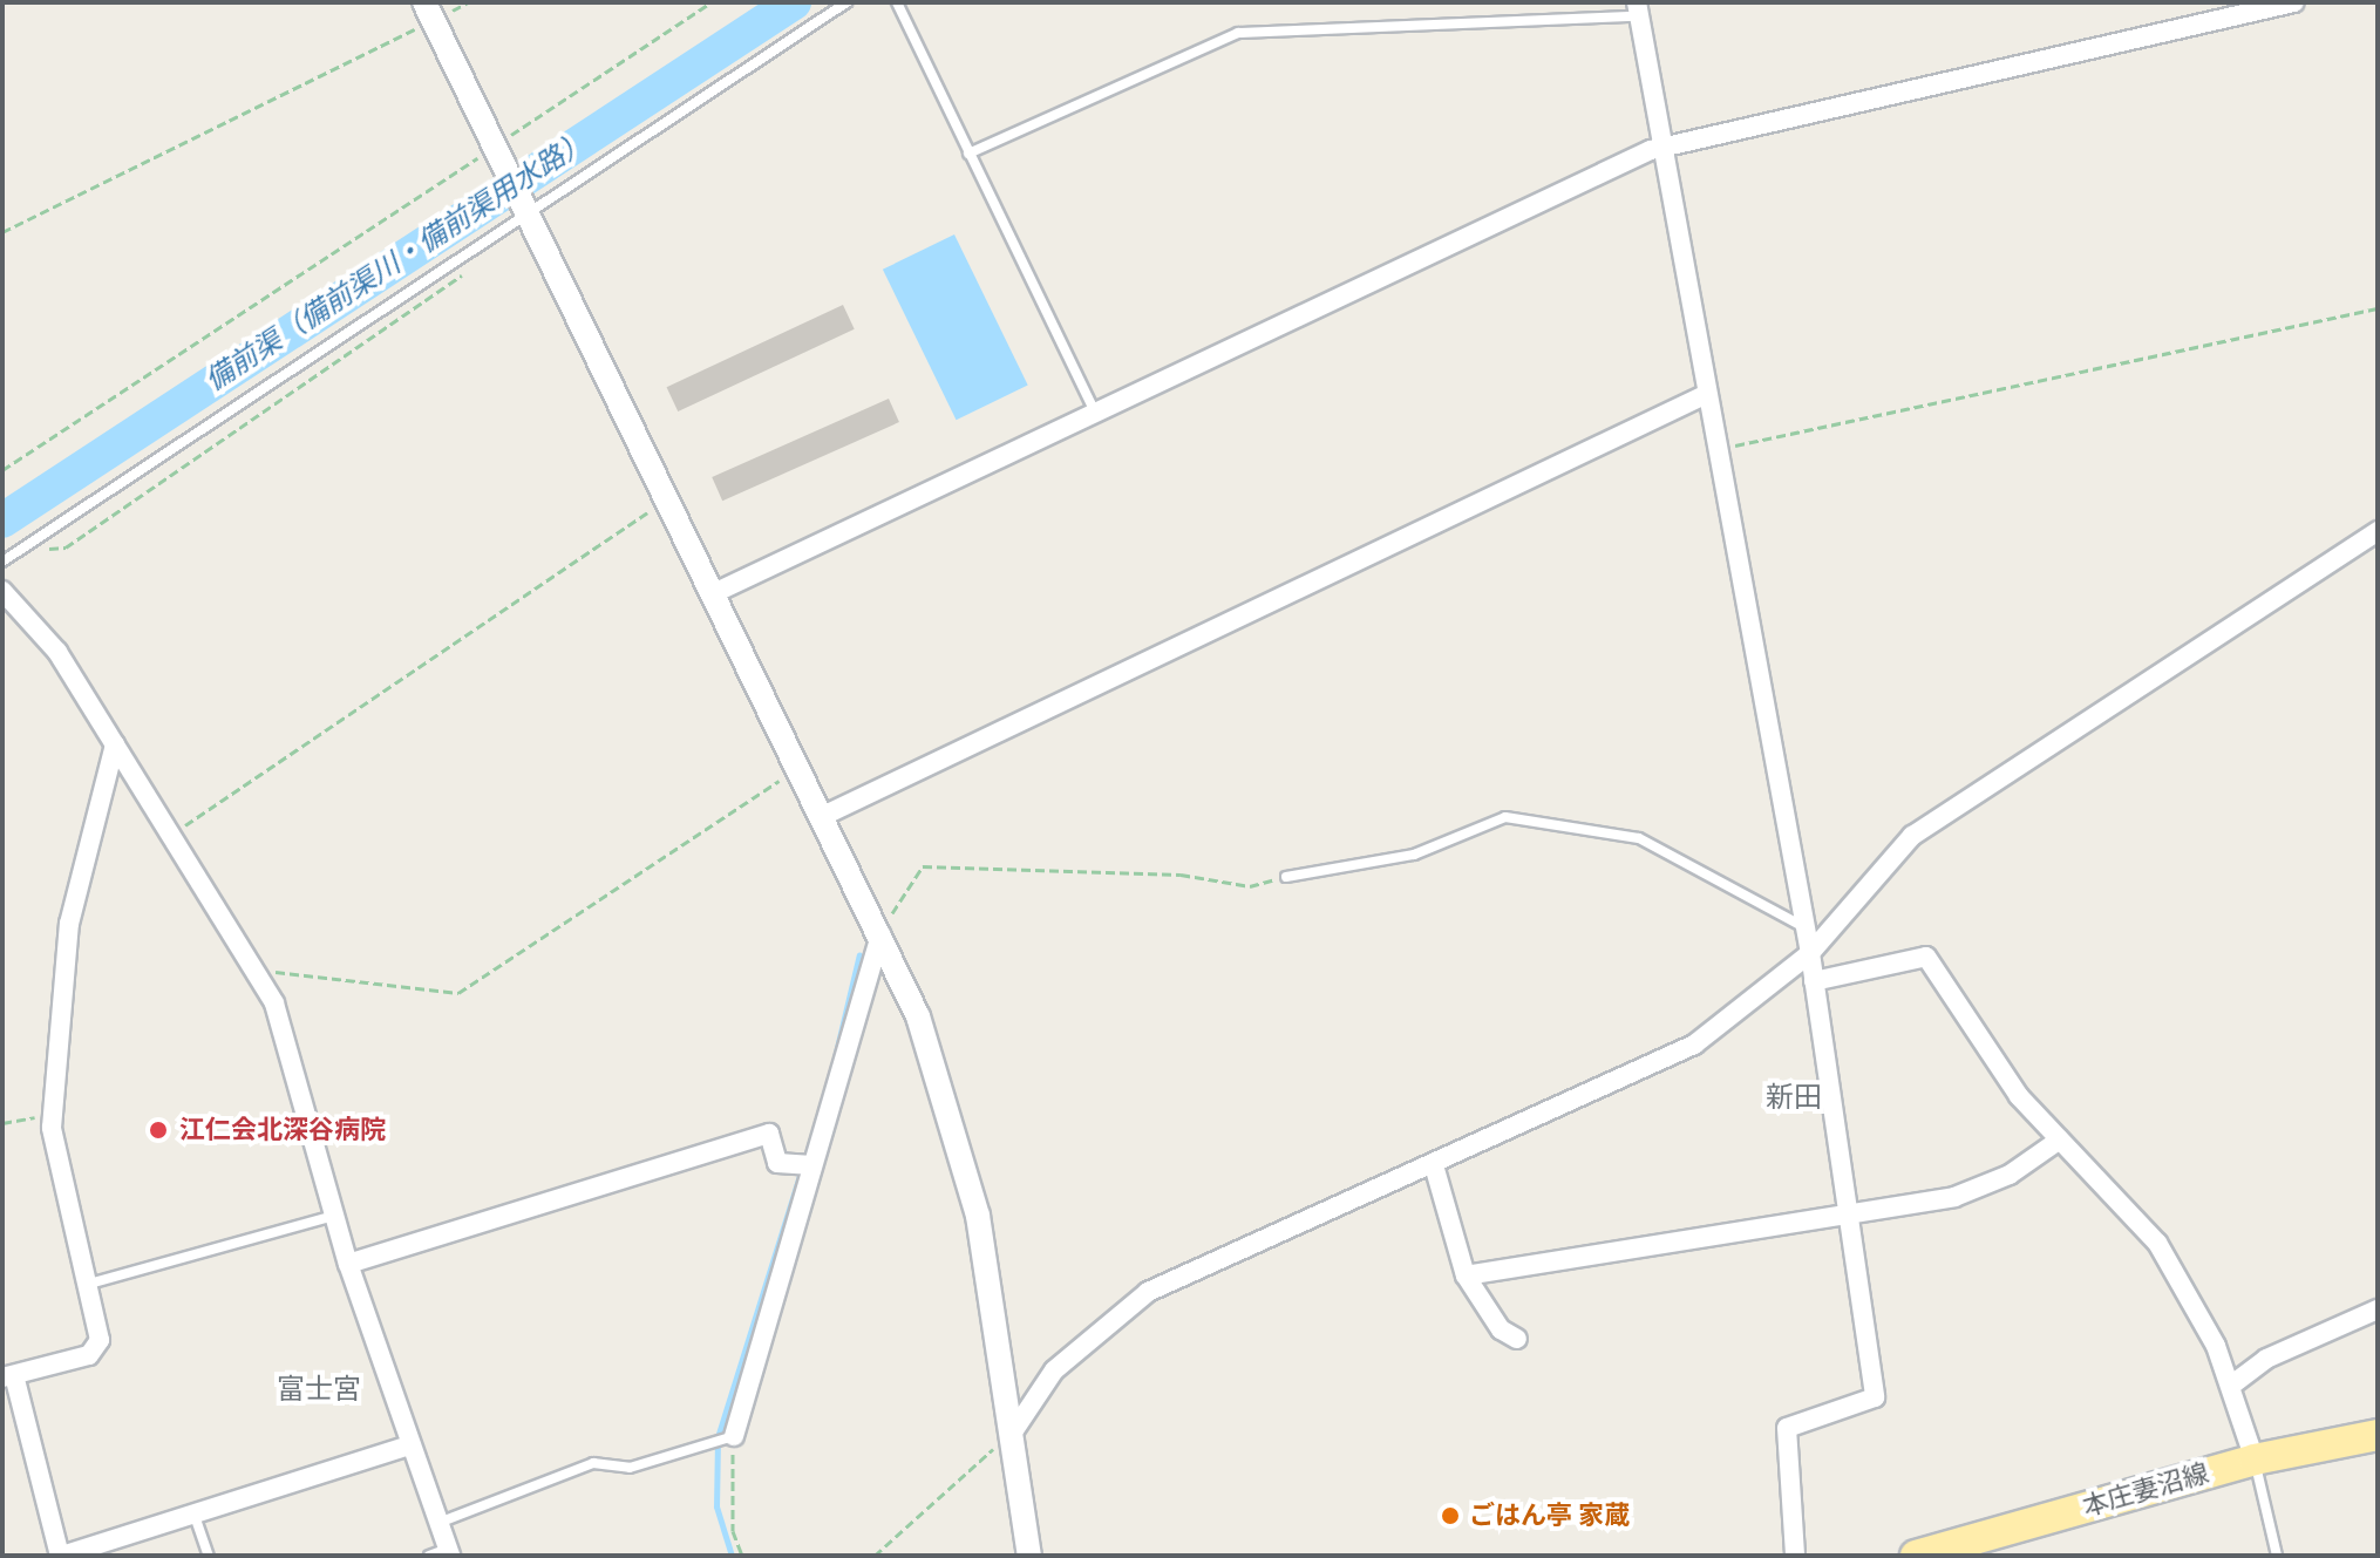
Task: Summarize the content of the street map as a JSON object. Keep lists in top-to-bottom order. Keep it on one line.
{"streets":{"main road":["本庄妻沼線"]},"districts":["新田","富士宮"],"water":["備前渠（備前渠川・備前渠用水路）"],"places":["江仁会北深谷病院","ごはん亭 家蔵"]}
